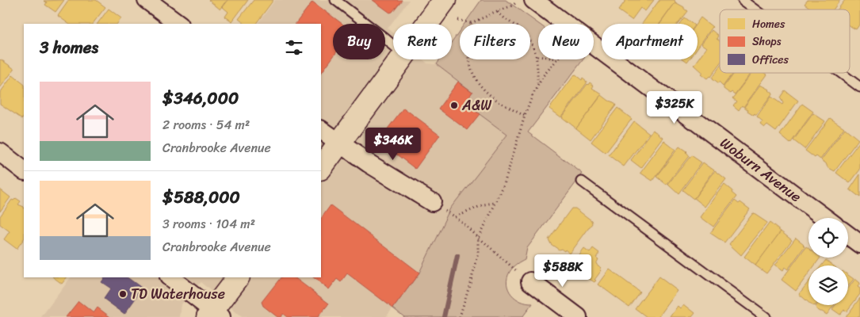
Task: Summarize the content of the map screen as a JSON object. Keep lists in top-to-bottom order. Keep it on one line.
{"streets":{"street":["Woburn Avenue"]},"places":["A&W","TD Waterhouse"],"legend":["Homes","Shops","Offices"],"page":{"chip":["Buy","Rent","Filters","New","Apartment"],"heading":"3 homes","list":[{"name":"$346,000","note":"2 rooms · 54 m² · Cranbrooke Avenue"},{"name":"$588,000","note":"3 rooms · 104 m² · Cranbrooke Avenue"}],"price":["$325K","$346K","$588K"]}}
